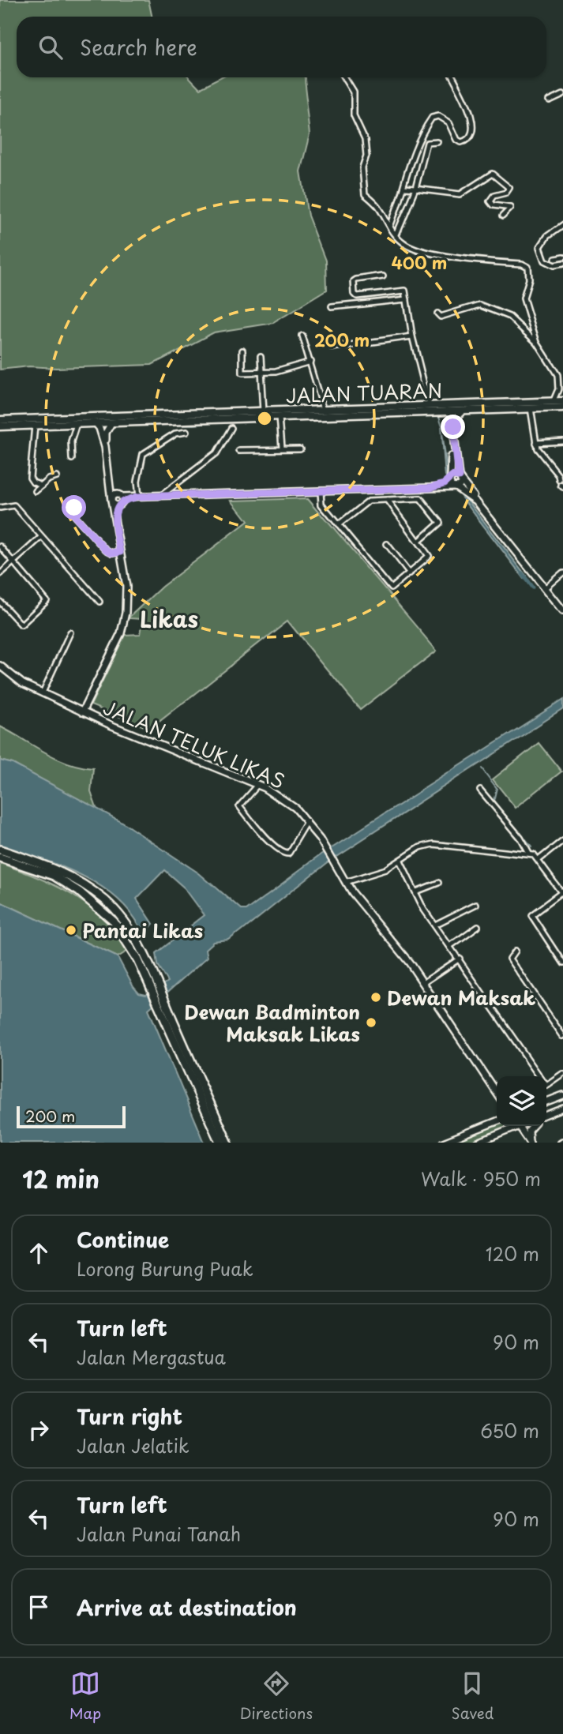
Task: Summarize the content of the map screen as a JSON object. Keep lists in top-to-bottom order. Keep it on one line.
{"streets":{"main road":["JALAN TUARAN"],"street":["JALAN TELUK LIKAS"]},"districts":["Likas"],"places":["Pantai Likas","Dewan Maksak","Dewan Badminton Maksak Likas"],"scale_bar":"200 m","page":{"search":"Search here","scale":"200 m","heading":["12 min","Walk · 950 m"],"list":[["Continue","Lorong Burung Puak","120 m"],["Turn left","Jalan Mergastua","90 m"],["Turn right","Jalan Jelatik","650 m"],["Turn left","Jalan Punai Tanah","90 m"],"Arrive at destination"],"nav":["Map","Directions","Saved"]},"rings":["400 m","200 m"]}
